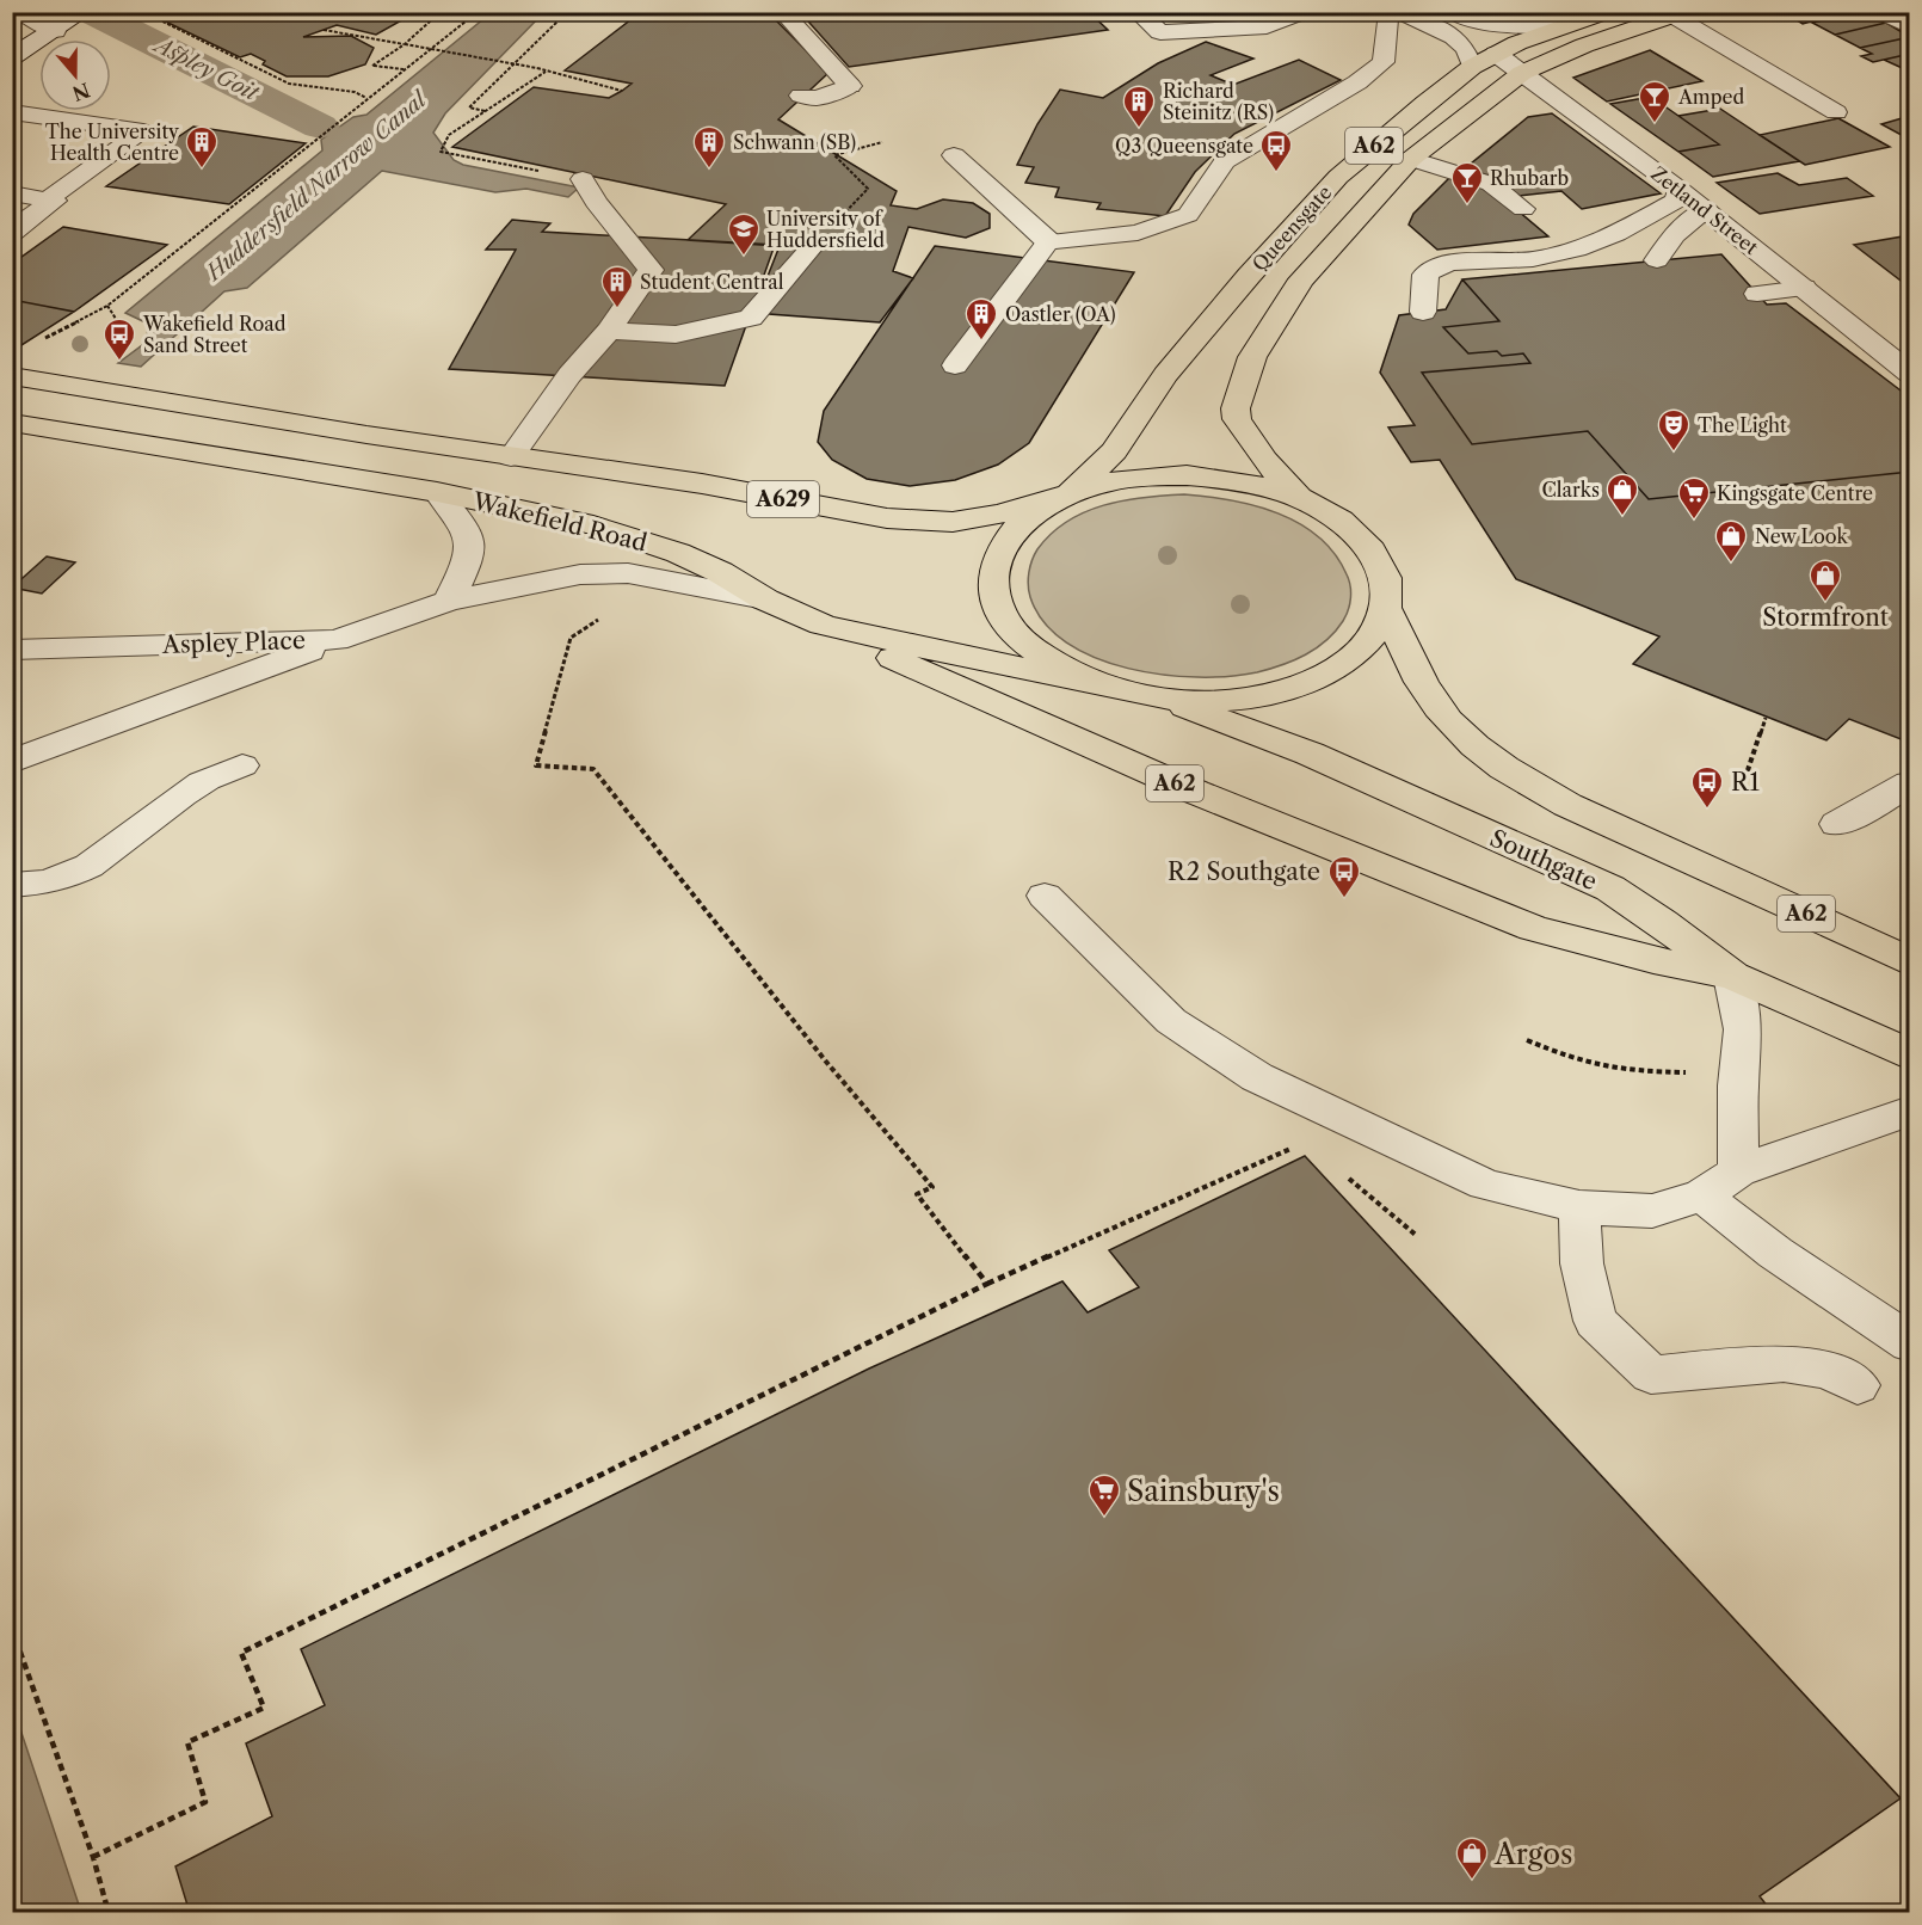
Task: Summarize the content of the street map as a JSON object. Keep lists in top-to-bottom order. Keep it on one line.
{"streets":{"highway":["A62","Queensgate","A629","Wakefield Road","Southgate"],"street":["Zetland Street"],"lane":["Aspley Place"]},"crossings":[["A62","Wakefield Road"],["A62","Southgate"],["Zetland Street","Queensgate"],["Queensgate","Wakefield Road"],["Wakefield Road","Aspley Place"]],"water":["Aspley Goit","Huddersfield Narrow Canal"],"places":{"bar":["Amped","Rhubarb"],"building":["Richard Steinitz (RS)","The University Health Centre","Schwann (SB)","Student Central","Oastler (OA)"],"bus stop":["Q3 Queensgate","Wakefield Road Sand Street","R1","R2 Southgate"],"school or university":["University of Huddersfield"],"theatre":["The Light"],"shop":["Clarks","New Look","Stormfront","Argos"],"supermarket":["Kingsgate Centre","Sainsbury's"]},"north":"bottom"}
